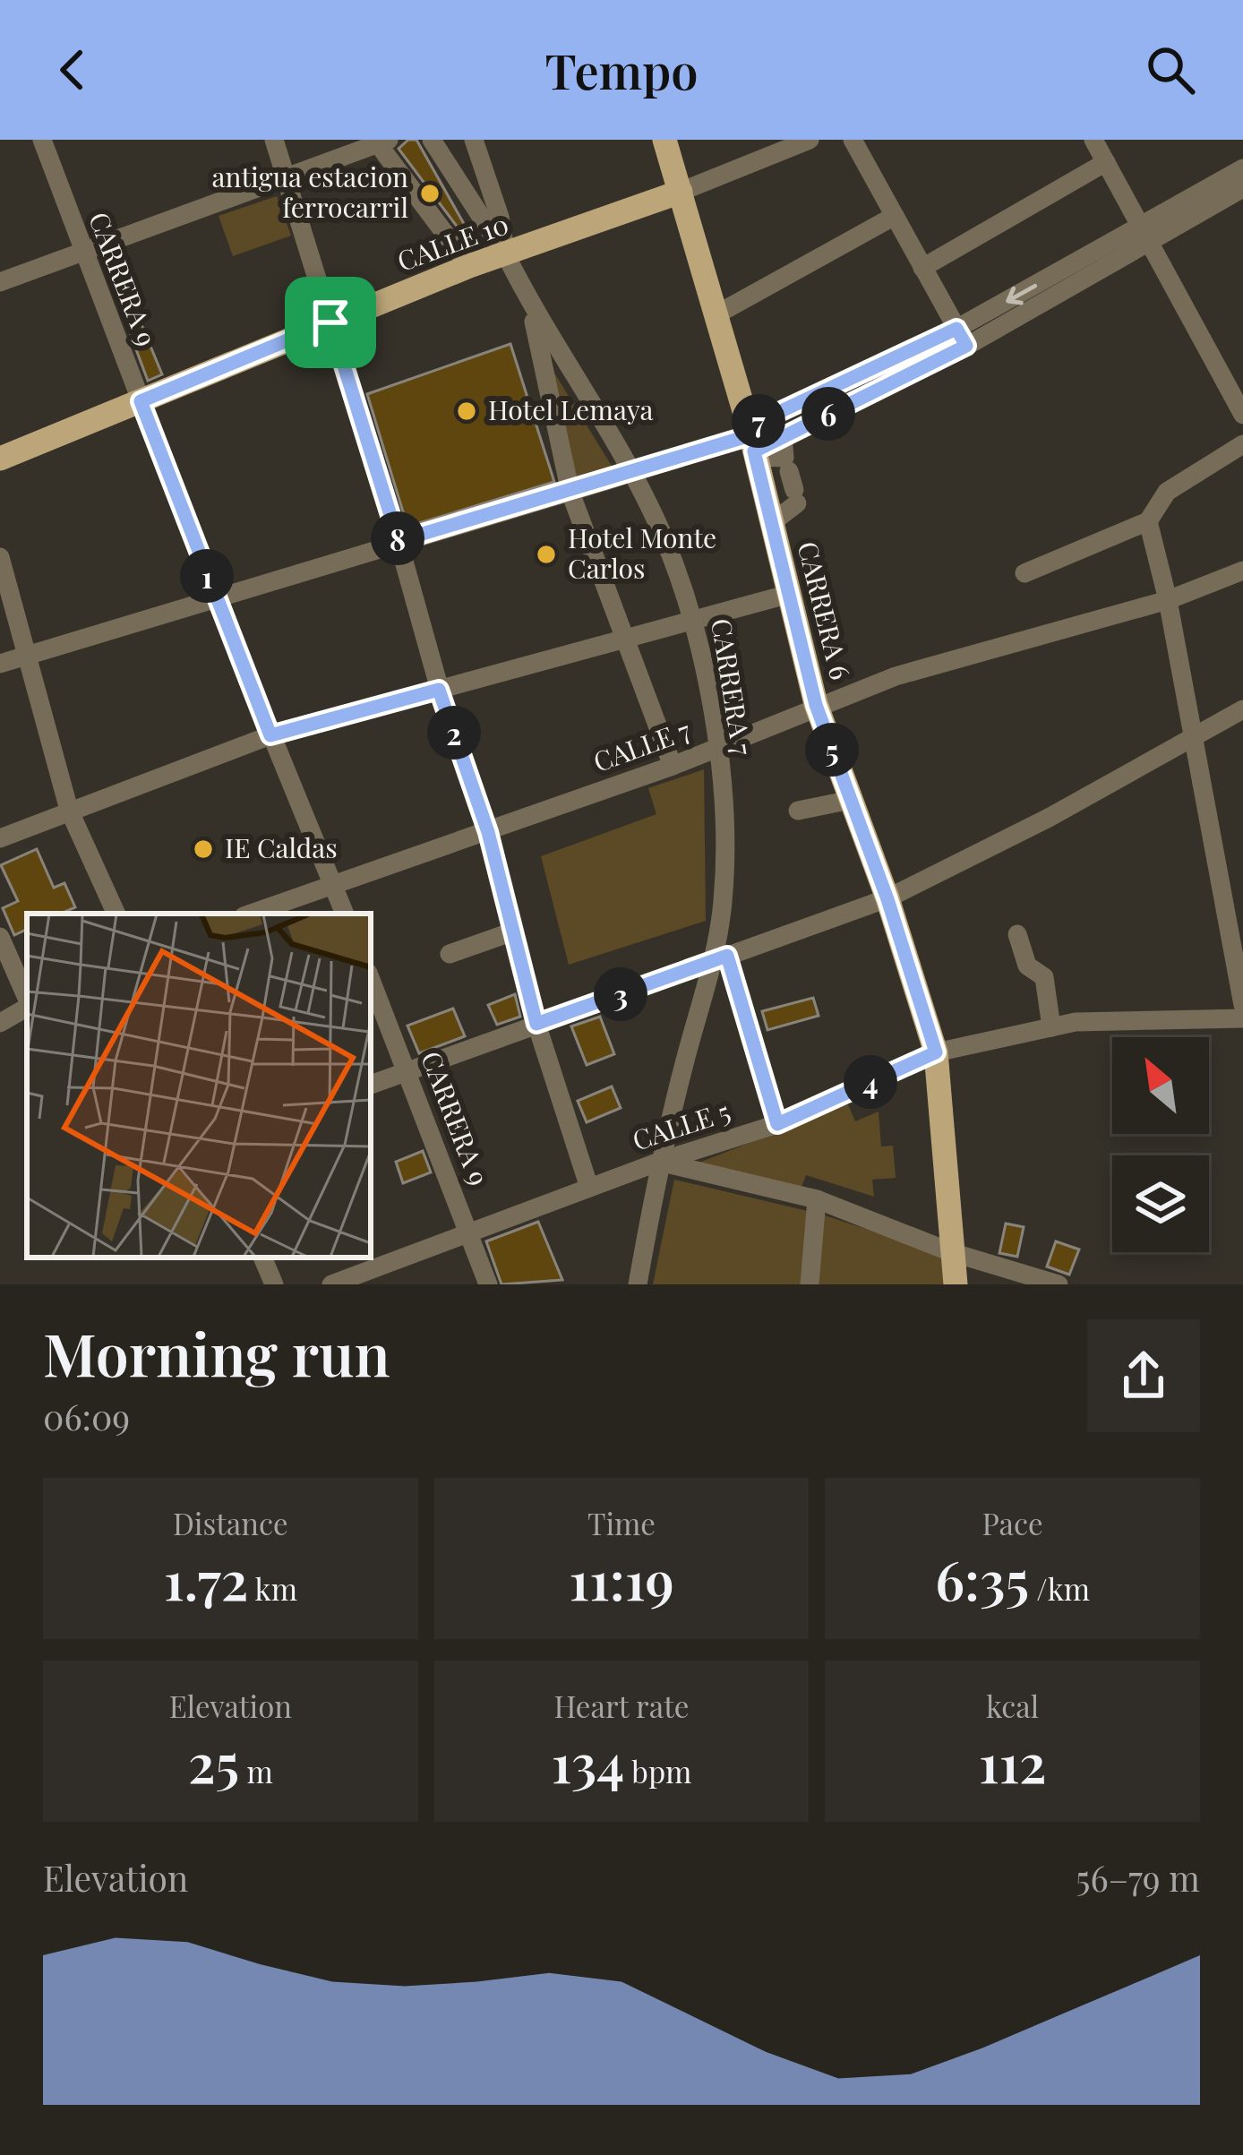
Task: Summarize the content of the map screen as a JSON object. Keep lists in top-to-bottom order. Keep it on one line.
{"streets":{"main road":["CALLE 10","CARRERA 6"],"street":["CARRERA 9","CARRERA 7","CALLE 7","CALLE 5"]},"crossings":[["CALLE 10","CARRERA 9"],["CALLE 10","CARRERA 6"],["CALLE 10","CARRERA 7"],["CARRERA 9","CALLE 7"],["CARRERA 9","CALLE 5"],["CARRERA 6","CALLE 7"],["CARRERA 6","CALLE 5"],["CARRERA 7","CALLE 7"],["CARRERA 7","CALLE 5"]],"places":["antigua estacion ferrocarril","Hotel Lemaya","Hotel Monte Carlos","IE Caldas"],"north":"top left","page":{"header":"Tempo","pins":["6","7","8","1","2","5","3","4"],"heading":["Morning run","06:09"],"stats":[["Distance","1.72 km"],["Time","11:19"],["Pace","6:35 /km"],["Elevation","25 m"],["Heart rate","134 bpm"],["kcal","112"]],"chart":["Elevation","56–79 m"]}}
